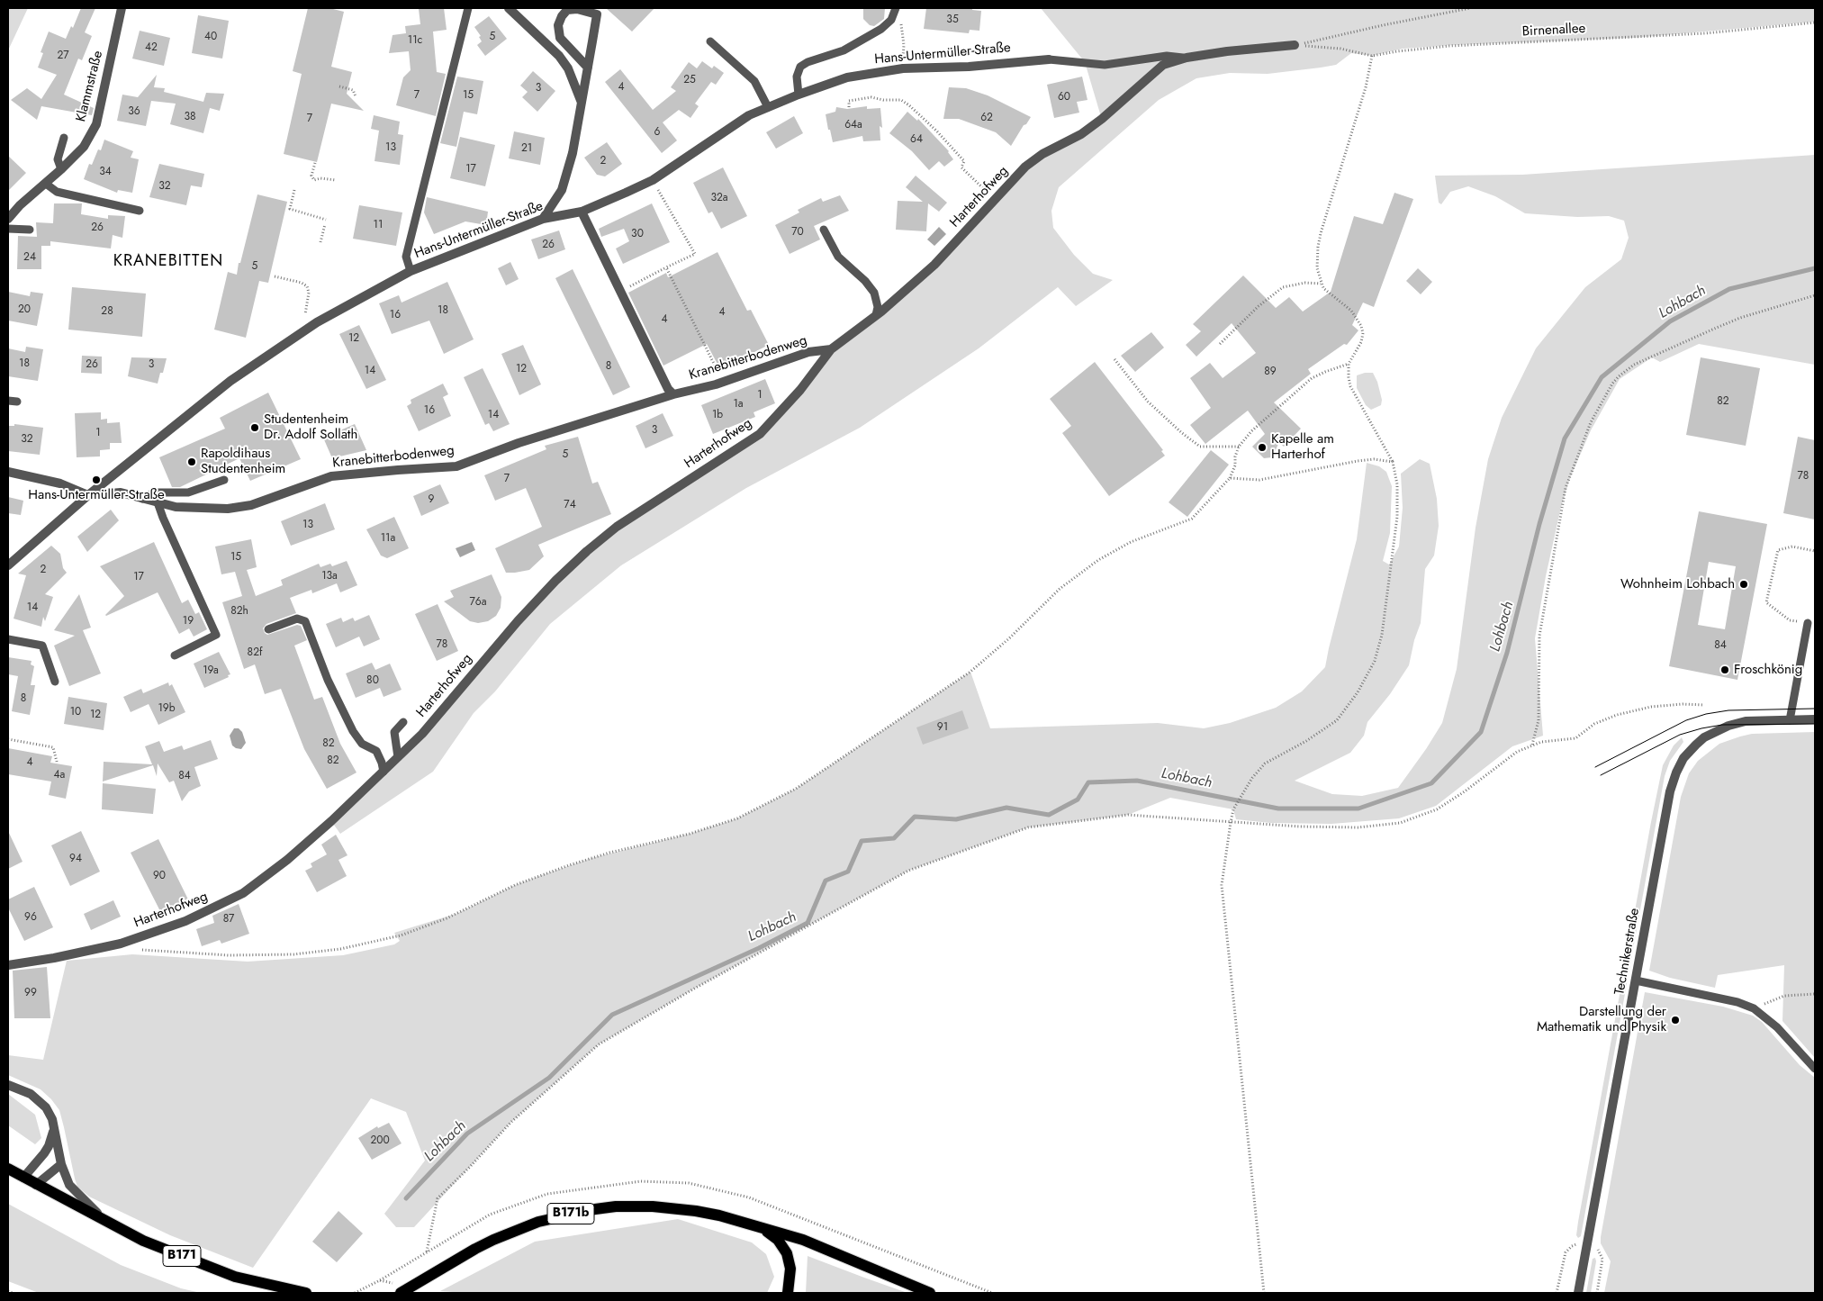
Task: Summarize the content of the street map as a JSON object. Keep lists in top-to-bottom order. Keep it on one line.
{"streets":{"main road":["B171b","B171"],"street":["Hans-Untermüller-Straße","Klammstraße","Harterhofweg","Kranebitterbodenweg","Technikerstraße"],"path":["Birnenallee"]},"crossings":[["Birnenallee","Harterhofweg"],["Hans-Untermüller-Straße","Kranebitterbodenweg"],["Harterhofweg","Kranebitterbodenweg"]],"districts":["KRANEBITTEN"],"water":["Lohbach"],"places":["Studentenheim Dr. Adolf Sollath","Kapelle am Harterhof","Rapoldihaus Studentenheim","Hans-Untermüller-Straße","Wohnheim Lohbach","Froschkönig","Darstellung der Mathematik und Physik"],"house_numbers":["35","40","5","11c","42","27","25","4","3","7","15","60","36","38","62","7","64a","6","64","13","21","2","17","34","32","32a","11","26","70","30","26","24","5","20","18","28","4","16","4","12","18","26","3","8","12","14","89","1","82","1a","16","14","1b","3","1","32","5","78","7","9","74","13","11a","15","2","13a","17","76a","14","82h","19","78","84","82f","19a","80","8","19b","10","12","91","82","82","4","4a","84","94","90","96","87","99","200"]}
